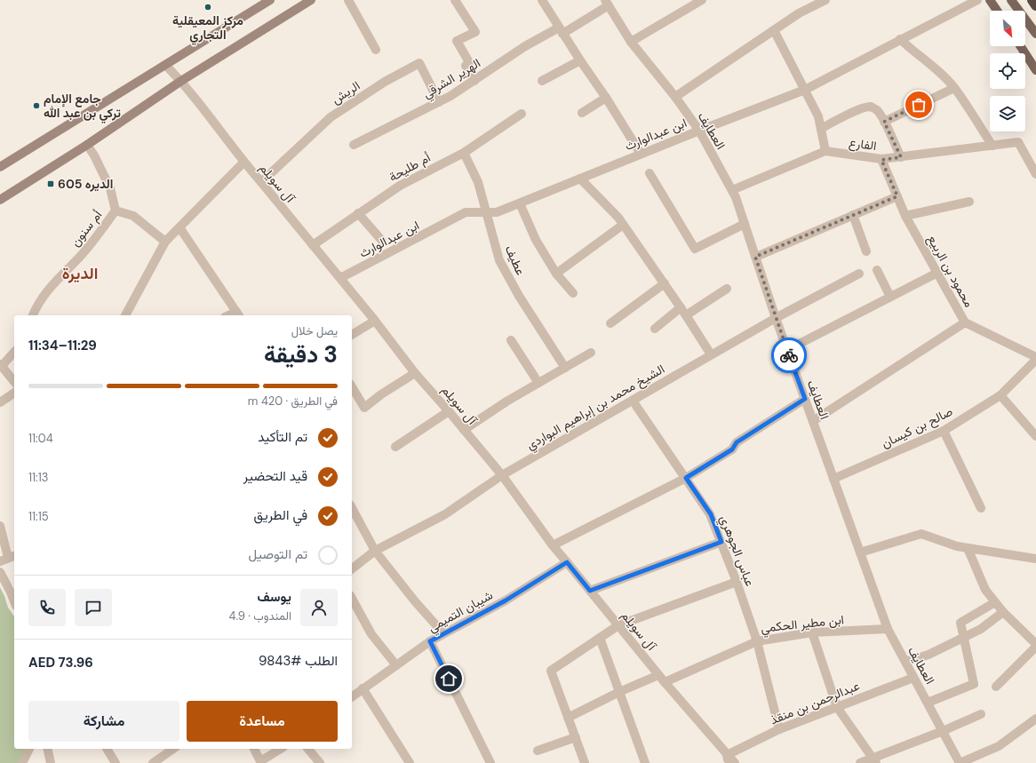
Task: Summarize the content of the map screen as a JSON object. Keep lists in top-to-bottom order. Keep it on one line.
{"streets":{"street":["الهرير الشرقي","الريش","العطايف","ابن عبدالوارث","الفارع","أم طليحة","آل سويلم","أم سنون","عطيف","محمود بن الربيع","الشيخ محمد بن إبراهيم البواردي","صالح بن كيسان","عباس الجوهري","شيبان التميمي","ابن مطير الحكمي","عبدالرحمن بن منقذ"]},"crossings":[["الهرير الشرقي","الريش"],["الهرير الشرقي","العطايف"],["الريش","آل سويلم"],["العطايف","ابن عبدالوارث"],["العطايف","الشيخ محمد بن إبراهيم البواردي"],["العطايف","صالح بن كيسان"],["العطايف","ابن مطير الحكمي"],["العطايف","عبدالرحمن بن منقذ"],["ابن عبدالوارث","آل سويلم"],["ابن عبدالوارث","عطيف"],["الفارع","محمود بن الربيع"],["أم طليحة","آل سويلم"],["أم طليحة","عطيف"],["آل سويلم","الشيخ محمد بن إبراهيم البواردي"],["آل سويلم","شيبان التميمي"],["آل سويلم","ابن مطير الحكمي"],["آل سويلم","عبدالرحمن بن منقذ"],["الشيخ محمد بن إبراهيم البواردي","عباس الجوهري"],["عباس الجوهري","ابن مطير الحكمي"],["عباس الجوهري","عبدالرحمن بن منقذ"]],"districts":["الديرة"],"places":{"other":["مركز المعيقلية التجاري","جامع الإمام تركي بن عبد الله"],"transit":["الديره 605"]},"north":"bottom right","page":{"heading":["3 دقيقة","يصل خلال","11:29–11:34"],"panel":["يوسف","المندوب · 4.9","الطلب #9843","AED 73.96"],"bar":"في الطريق · 420 m","list":[["تم التأكيد","11:04"],["قيد التحضير","11:13"],["في الطريق","11:15"],"تم التوصيل"],"buttons":["مساعدة","مشاركة"]}}
